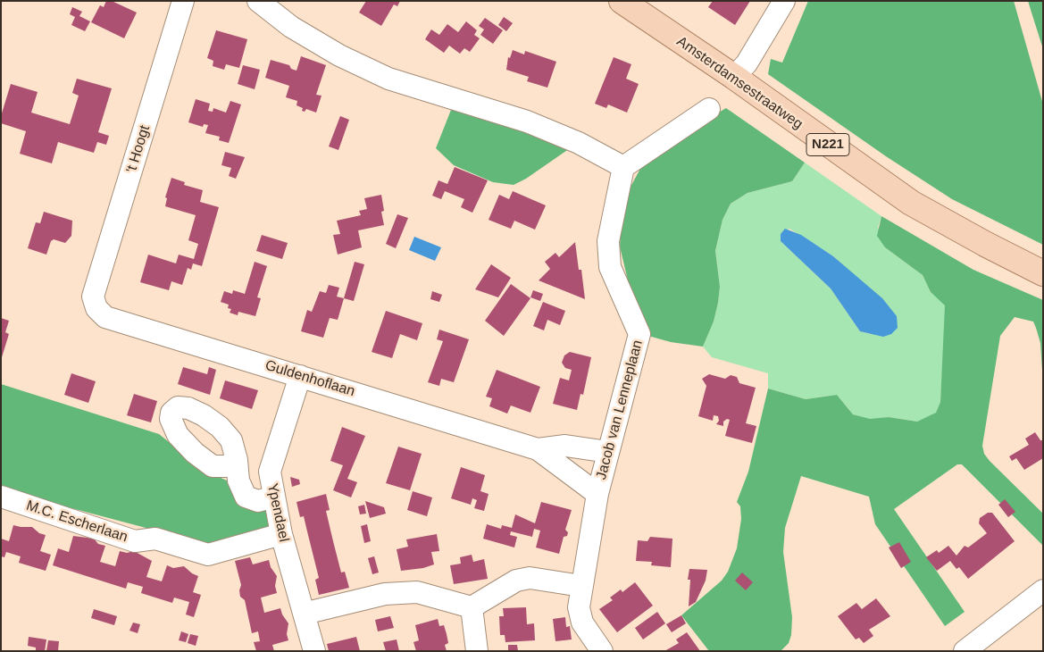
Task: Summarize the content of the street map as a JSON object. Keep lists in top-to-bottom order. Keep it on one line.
{"streets":{"main road":["Amsterdamsestraatweg","N221"],"street":["'t Hoogt","Guldenhoflaan","Jacob van Lenneplaan","Ypendael","M.C. Escherlaan"]},"crossings":[["'t Hoogt","Guldenhoflaan"],["Guldenhoflaan","Jacob van Lenneplaan"],["Guldenhoflaan","Ypendael"],["Ypendael","M.C. Escherlaan"]]}
